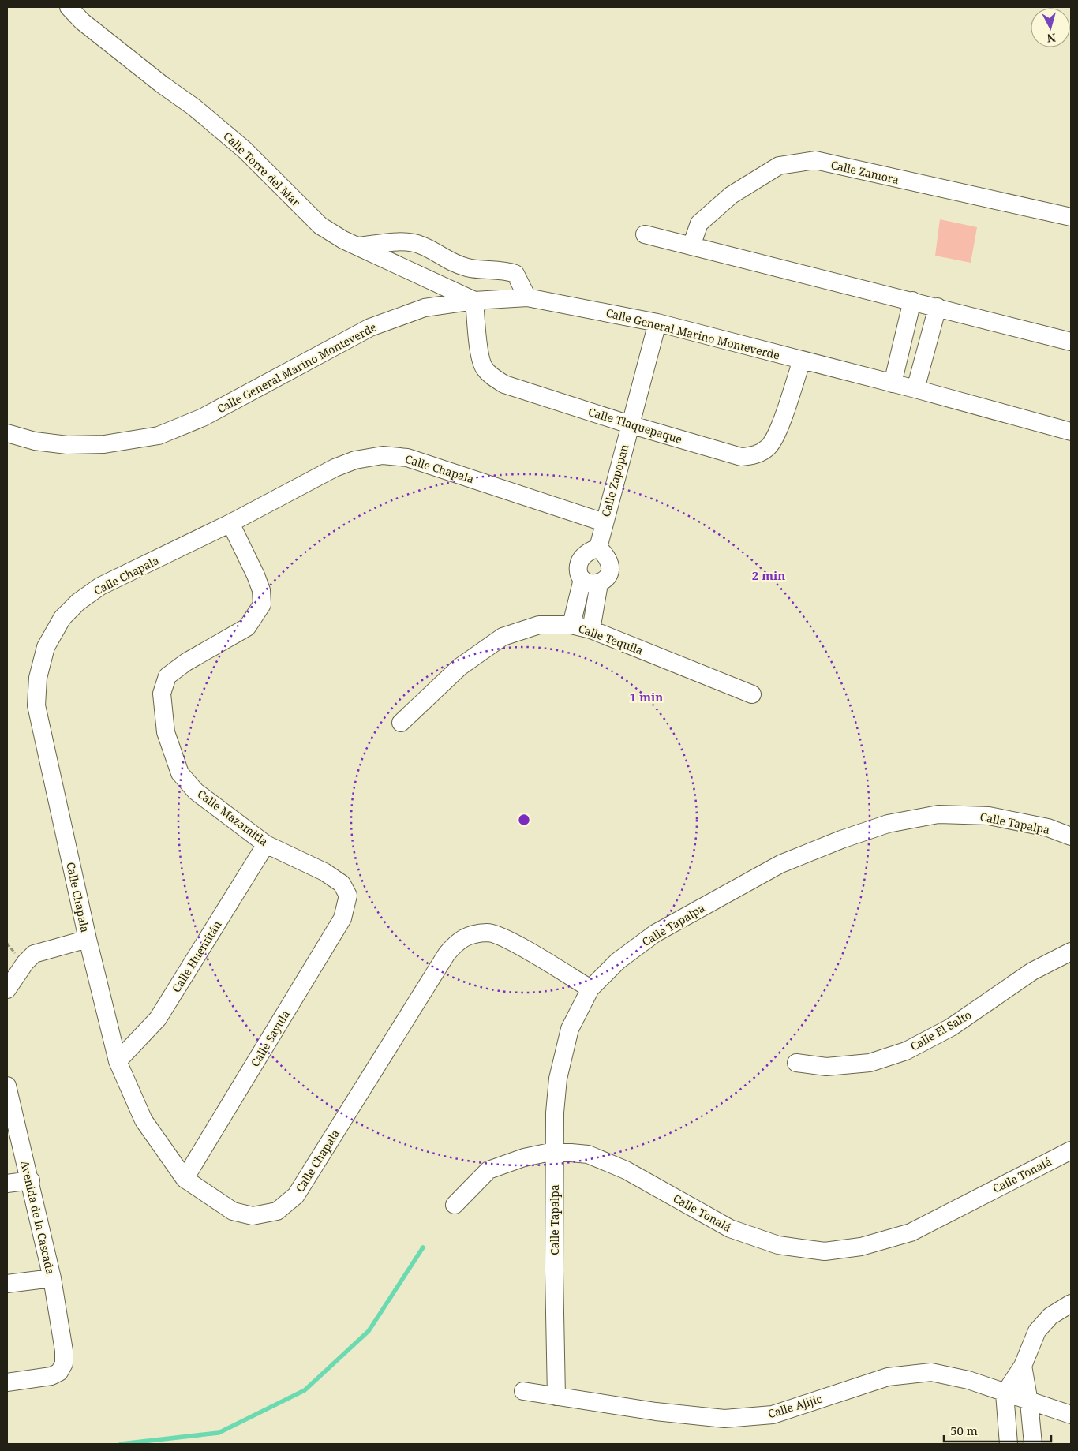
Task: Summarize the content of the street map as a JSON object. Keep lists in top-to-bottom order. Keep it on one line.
{"streets":{"street":["Calle Torre del Mar","Calle Zamora","Calle General Marino Monteverde","Calle Tlaquepaque","Calle Chapala","Calle Zapopan","Calle Tequila","Calle Mazamitla","Calle Tapalpa","Calle Huentitán","Calle El Salto","Calle Sayula","Calle Tonalá","Avenida de la Cascada","Calle Ajijic"]},"crossings":[["Calle Torre del Mar","Calle General Marino Monteverde"],["Calle Torre del Mar","Calle Tlaquepaque"],["Calle General Marino Monteverde","Calle Tlaquepaque"],["Calle General Marino Monteverde","Calle Zapopan"],["Calle Tlaquepaque","Calle Zapopan"],["Calle Chapala","Calle Zapopan"],["Calle Chapala","Calle Mazamitla"],["Calle Chapala","Calle Tapalpa"],["Calle Chapala","Calle Huentitán"],["Calle Chapala","Calle Sayula"],["Calle Mazamitla","Calle Huentitán"],["Calle Mazamitla","Calle Sayula"],["Calle Tapalpa","Calle Tonalá"],["Calle Tapalpa","Calle Ajijic"]],"scale_bar":"50 m","north":"bottom","rings":["2 min","1 min"]}
